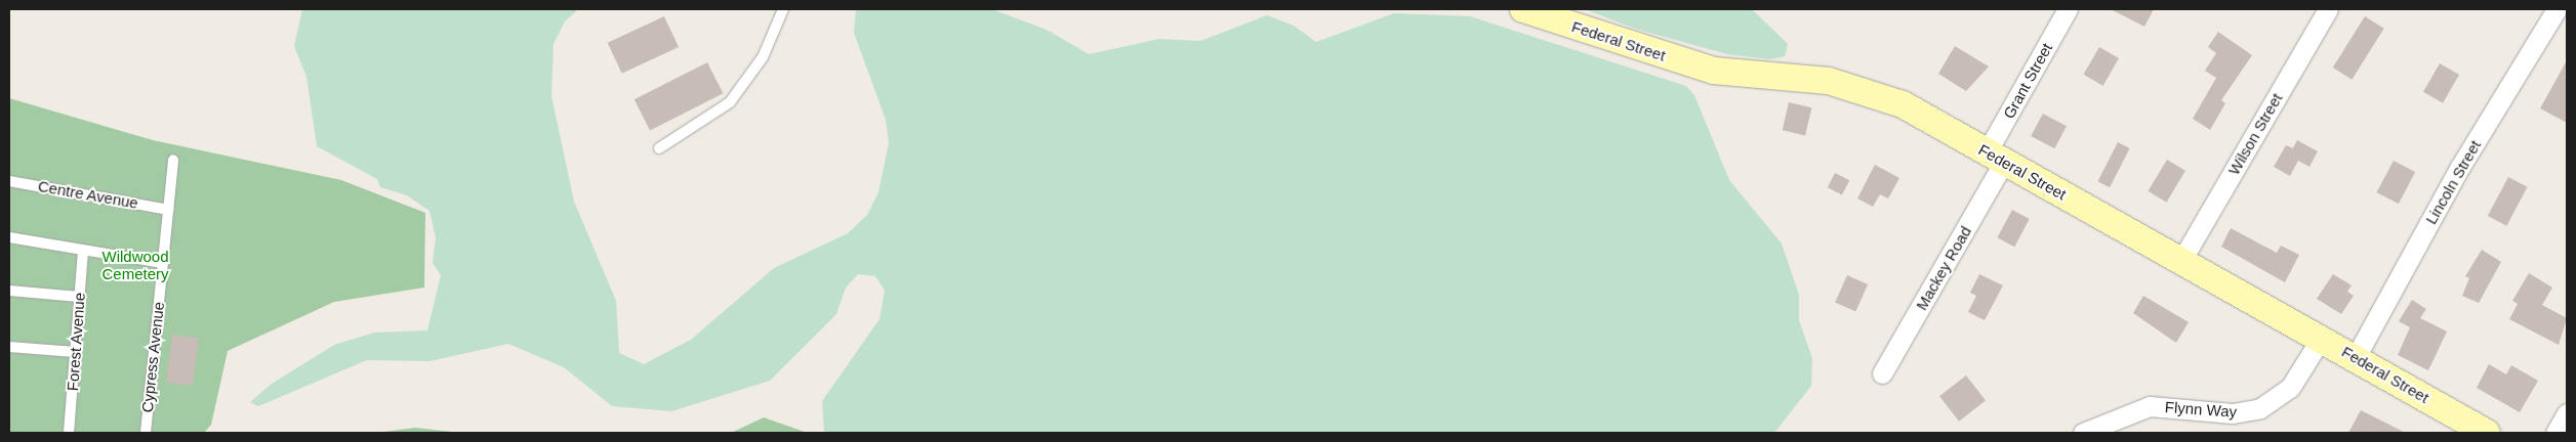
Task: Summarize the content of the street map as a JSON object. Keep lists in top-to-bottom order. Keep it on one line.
{"streets":{"street":["Federal Street","Grant Street","Wilson Street","Lincoln Street","Mackey Road","Flynn Way"],"lane":["Centre Avenue","Forest Avenue","Cypress Avenue"]},"crossings":[["Federal Street","Grant Street"],["Federal Street","Wilson Street"],["Federal Street","Lincoln Street"],["Federal Street","Mackey Road"],["Federal Street","Flynn Way"],["Grant Street","Mackey Road"],["Centre Avenue","Cypress Avenue"]],"parks":["Wildwood Cemetery"]}
